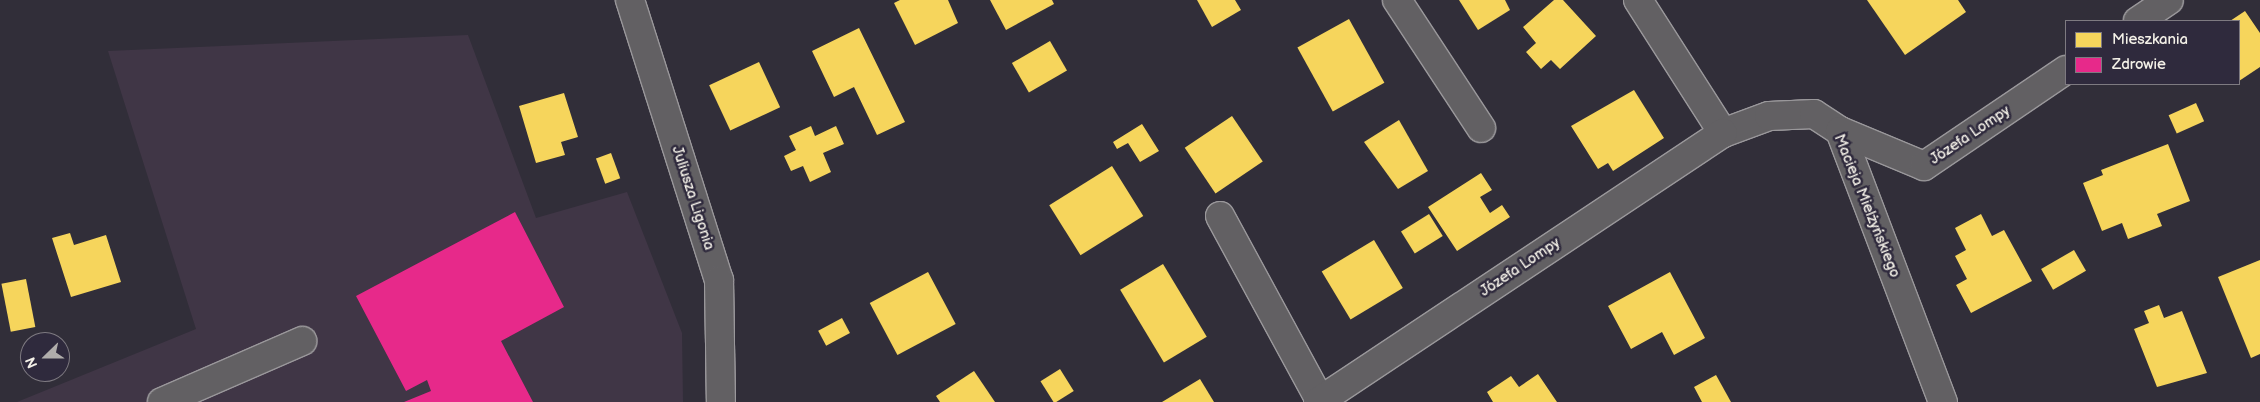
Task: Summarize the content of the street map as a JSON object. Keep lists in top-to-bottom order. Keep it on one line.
{"streets":{"street":["Józefa Lompy","Juliusza Ligonia","Macieja Mielżyńskiego"]},"crossings":[["Józefa Lompy","Macieja Mielżyńskiego"]],"legend":["Mieszkania","Zdrowie"],"north":"left"}
